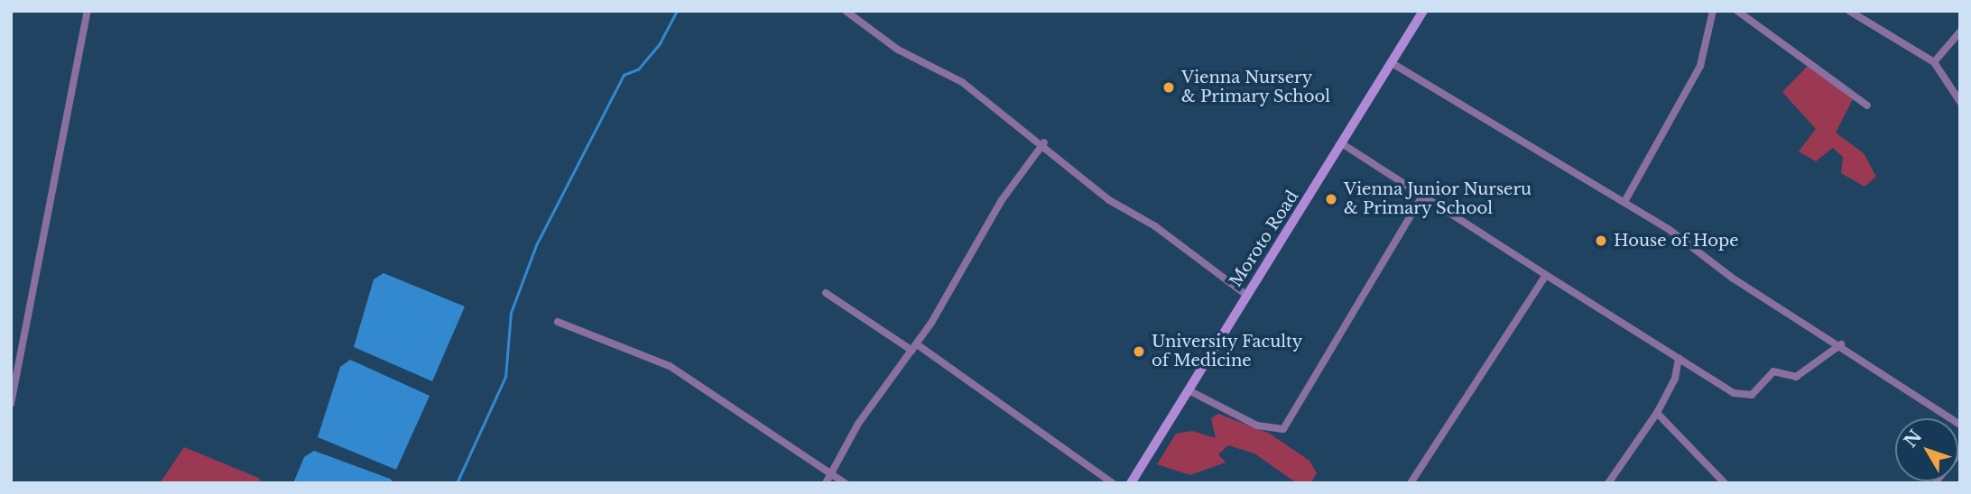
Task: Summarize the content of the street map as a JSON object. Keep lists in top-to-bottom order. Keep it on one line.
{"streets":{"main road":["Moroto Road"]},"places":["Vienna Nursery & Primary School","Vienna Junior Nurseru & Primary School","House of Hope","University Faculty of Medicine"],"north":"top left"}
